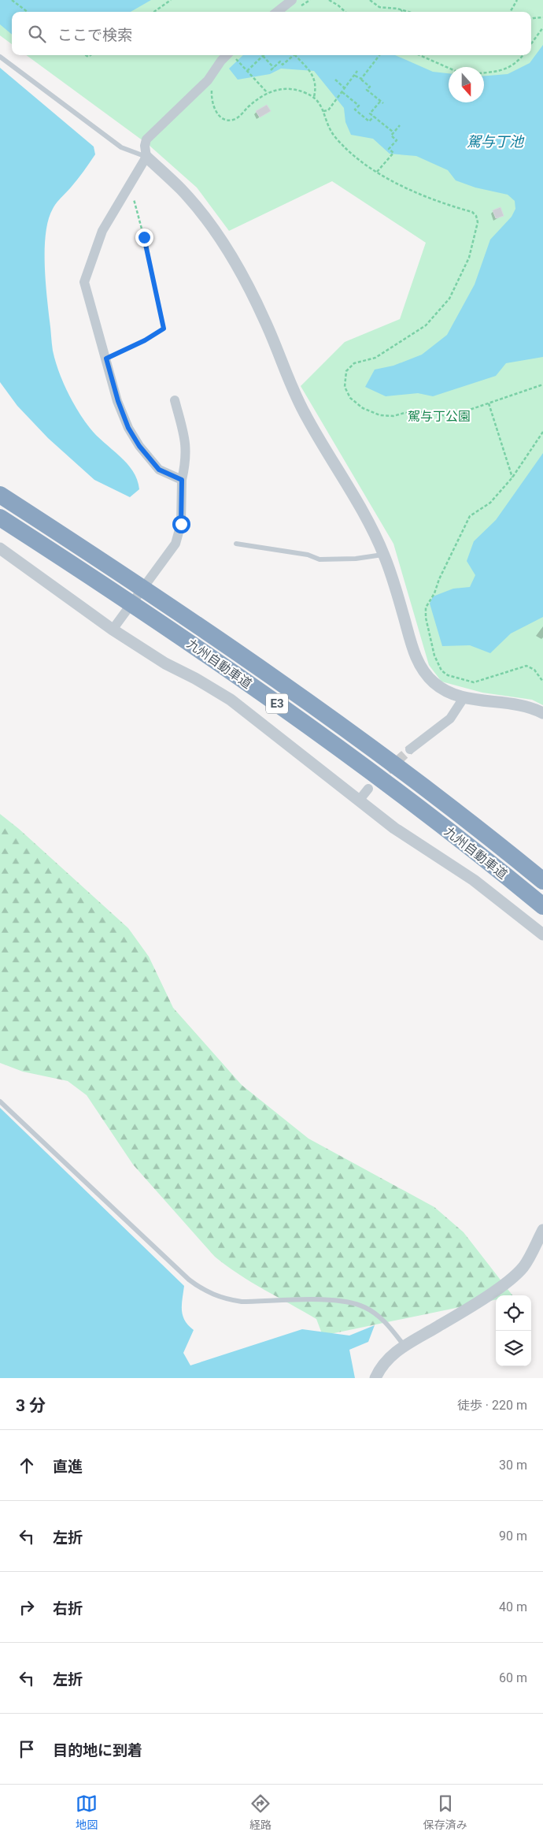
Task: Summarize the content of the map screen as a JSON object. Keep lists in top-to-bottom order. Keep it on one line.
{"streets":{"highway":["九州自動車道","E3"]},"water":["駕与丁池"],"parks":["駕与丁公園"],"north":"bottom","page":{"search":"ここで検索","heading":["3 分","徒歩 · 220 m"],"list":[["直進","30 m"],["左折","90 m"],["右折","40 m"],["左折","60 m"],"目的地に到着"],"nav":["地図","経路","保存済み"]}}
